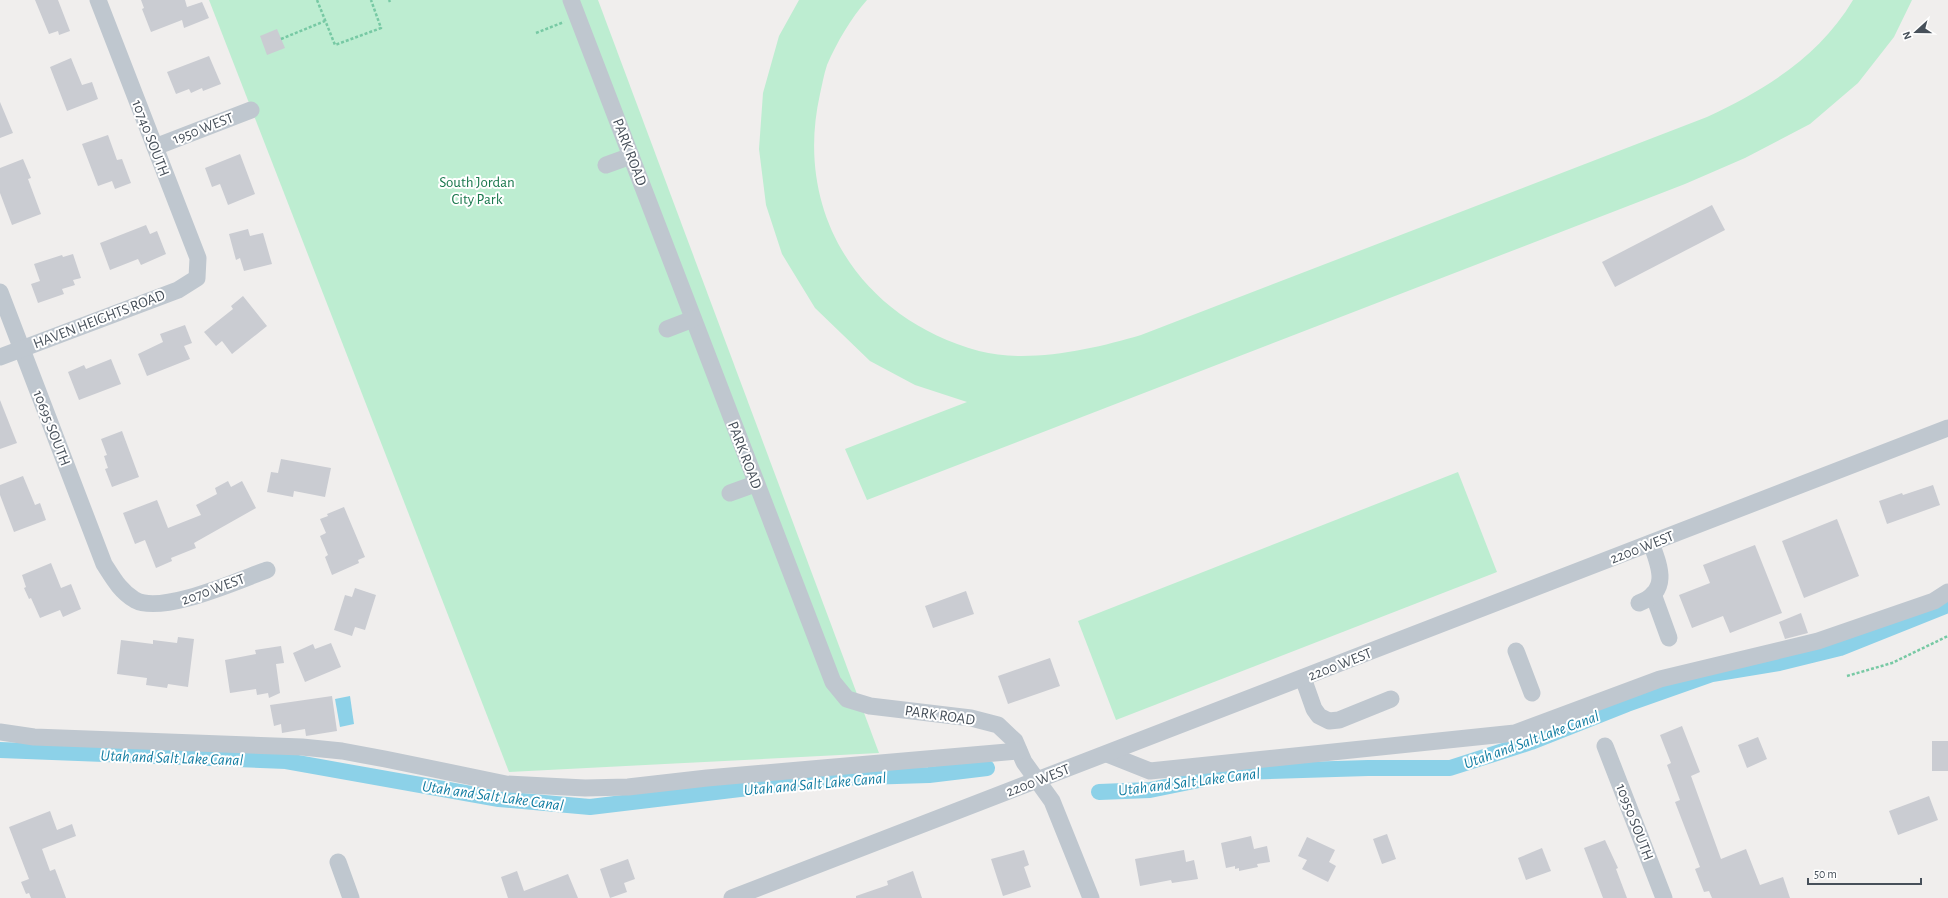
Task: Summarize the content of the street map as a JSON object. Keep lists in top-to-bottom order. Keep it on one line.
{"streets":{"street":["1950 WEST","10740 SOUTH","PARK ROAD","HAVEN HEIGHTS ROAD","10695 SOUTH","2200 WEST","2070 WEST","10950 SOUTH"]},"crossings":[["1950 WEST","10740 SOUTH"],["10740 SOUTH","HAVEN HEIGHTS ROAD"],["PARK ROAD","2200 WEST"],["HAVEN HEIGHTS ROAD","10695 SOUTH"],["10695 SOUTH","2070 WEST"]],"water":["Utah and Salt Lake Canal"],"parks":["South Jordan City Park"],"scale_bar":"50 m","north":"left"}
